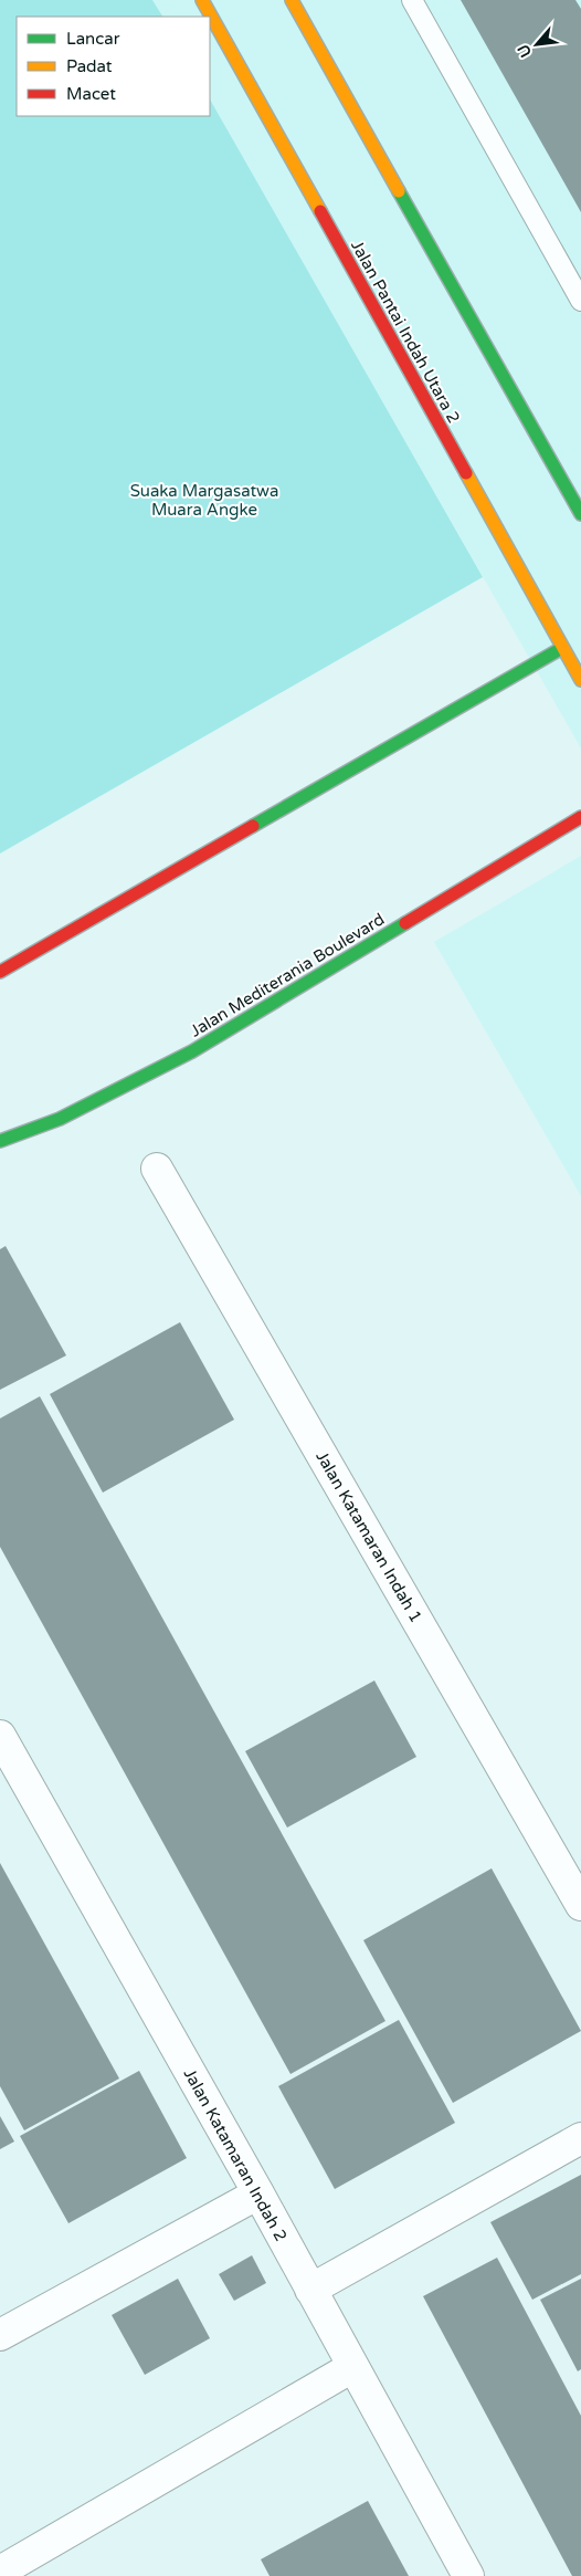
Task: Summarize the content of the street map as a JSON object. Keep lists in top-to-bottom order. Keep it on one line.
{"streets":{"street":["Jalan Pantai Indah Utara 2","Jalan Mediterania Boulevard","Jalan Katamaran Indah 1","Jalan Katamaran Indah 2"]},"parks":["Suaka Margasatwa Muara Angke"],"legend":["Lancar","Padat","Macet"],"north":"bottom left"}
